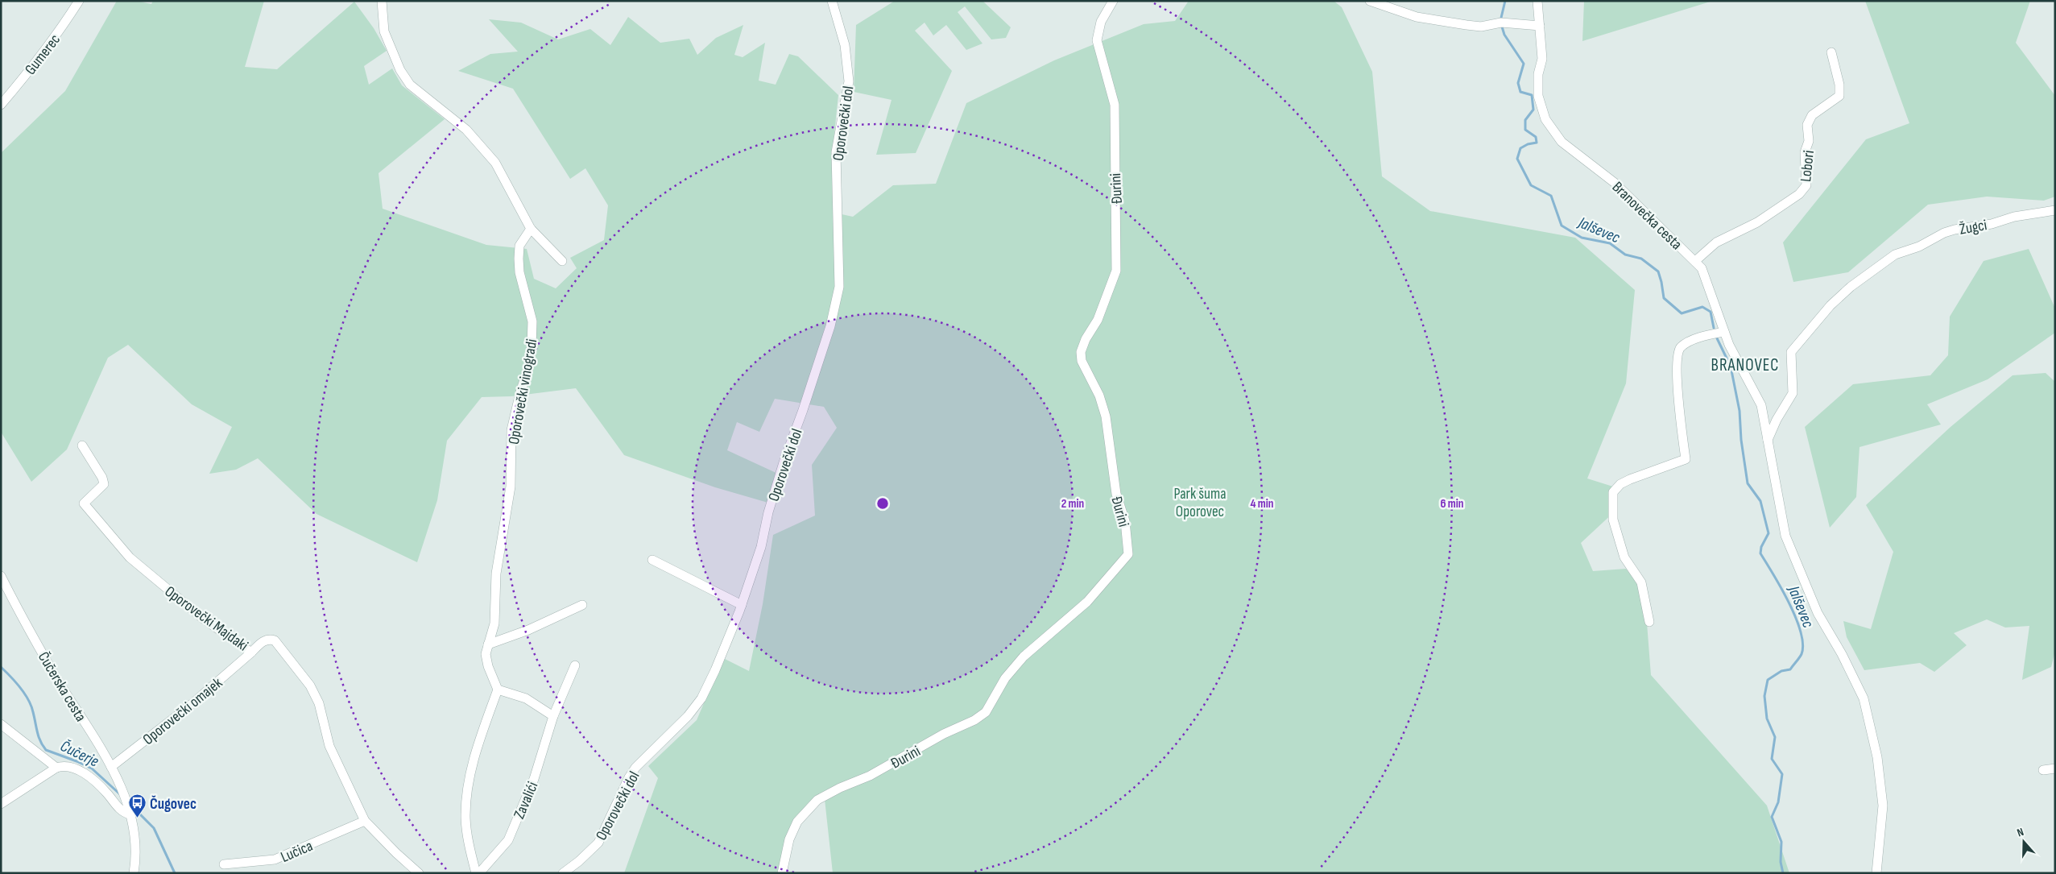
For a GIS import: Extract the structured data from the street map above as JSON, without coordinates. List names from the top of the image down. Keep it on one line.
{"streets":{"street":["Gumerec","Oporovečki dol","Lobori","Đurini","Branovečka cesta","Žugci","Oporovečki vinogradi","Oporovečki Majdaki","Čučerska cesta","Oporovečki omajek","Zavalići","Lučica"]},"crossings":[["Lobori","Branovečka cesta"],["Branovečka cesta","Žugci"],["Oporovečki Majdaki","Oporovečki omajek"],["Oporovečki Majdaki","Lučica"],["Čučerska cesta","Oporovečki omajek"]],"districts":["BRANOVEC"],"water":["Jalševec","Čučerje"],"parks":["Park šuma Oporovec"],"places":{"bus stop":["Čugovec"]},"north":"top","rings":["2 min","4 min","6 min"]}
